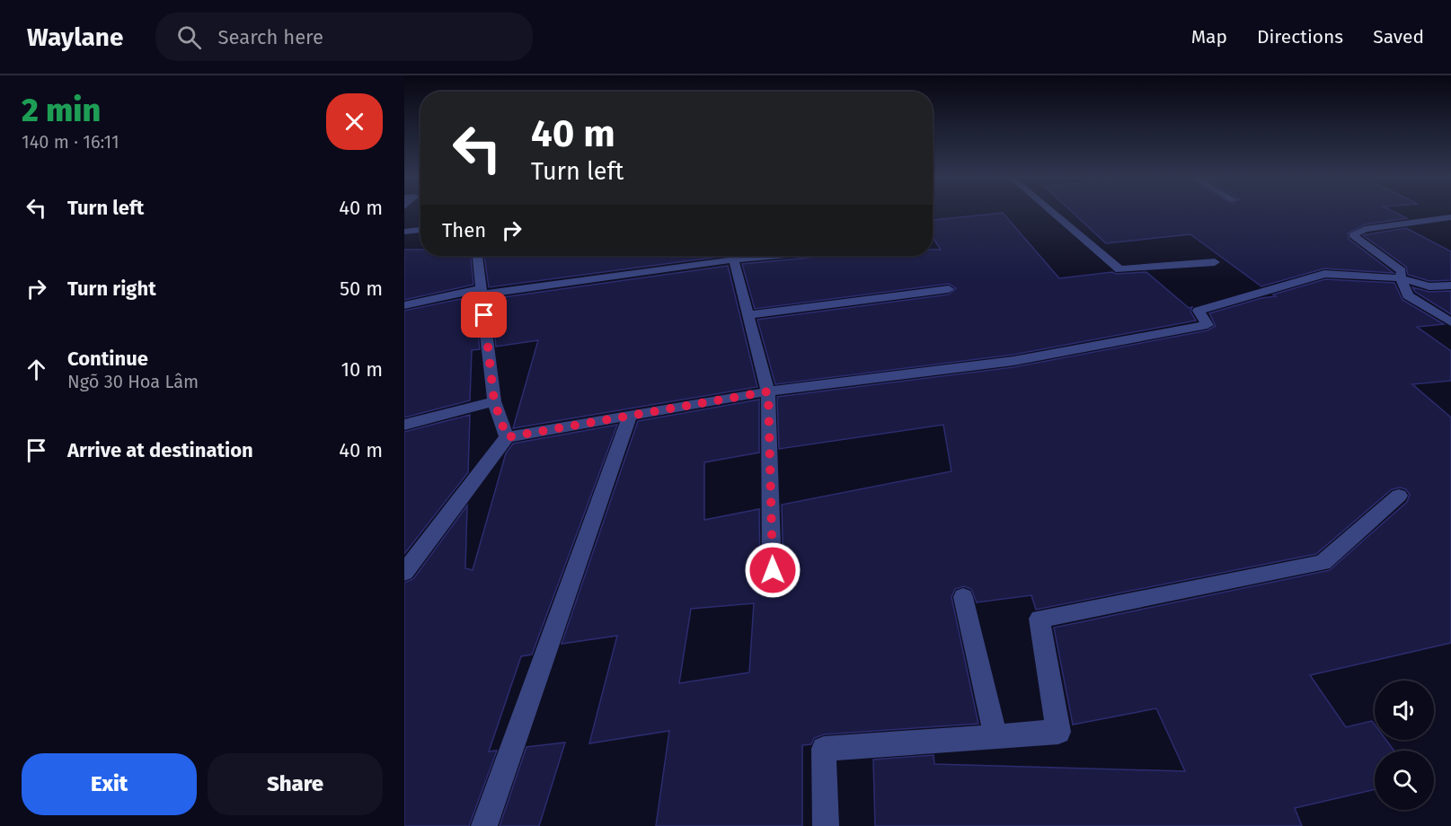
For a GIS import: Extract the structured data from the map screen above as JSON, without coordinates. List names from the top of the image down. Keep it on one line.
{"page":{"header":"Waylane","search":"Search here","nav":["Map","Directions","Saved"],"heading":["2 min","140 m · 16:11"],"turn":["40 m","Turn left"],"list":[{"name":"Turn left","value":"40 m"},{"name":"Turn right","value":"50 m"},{"name":"Continue","note":"Ngõ 30 Hoa Lâm","value":"10 m"},{"name":"Arrive at destination","value":"40 m"}],"then":"Then","buttons":["Exit","Share"]}}
